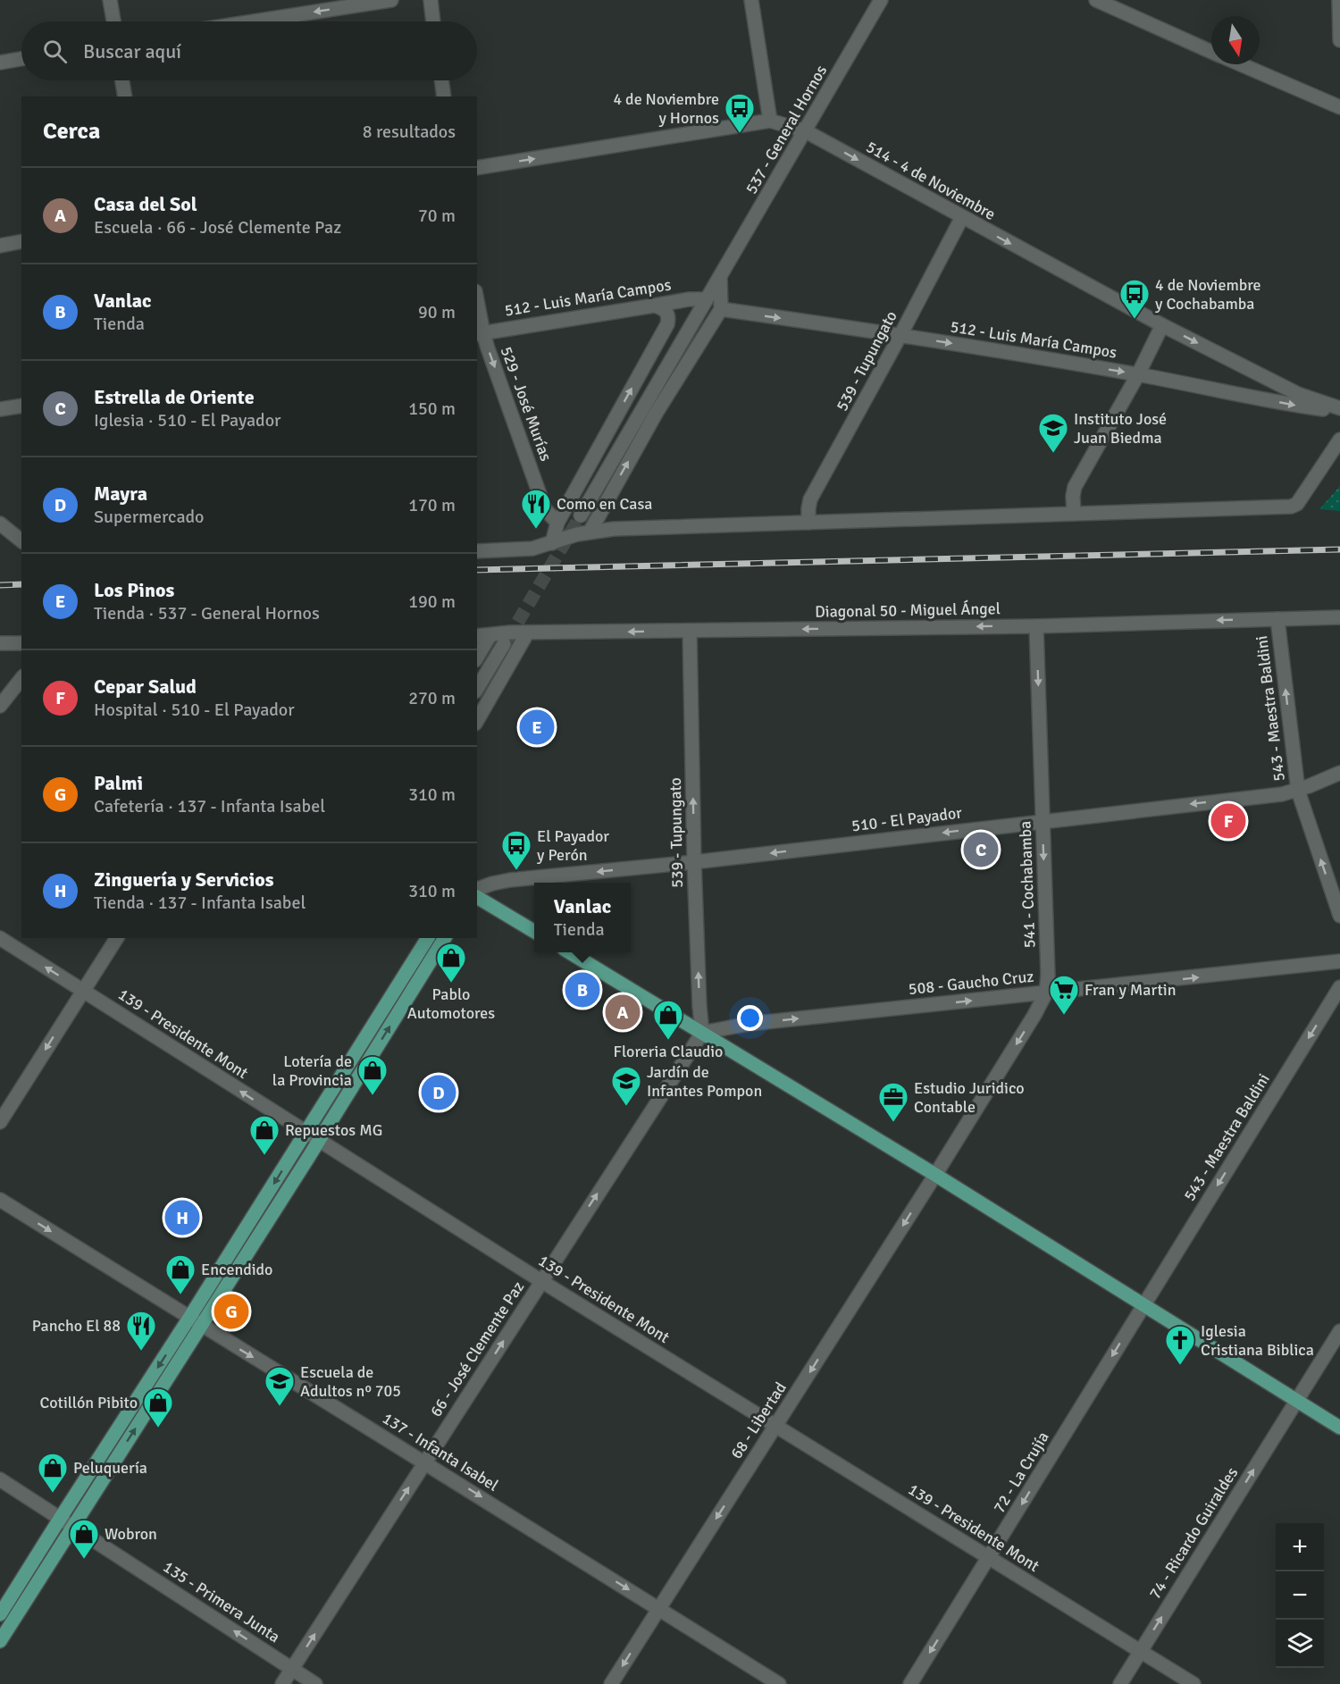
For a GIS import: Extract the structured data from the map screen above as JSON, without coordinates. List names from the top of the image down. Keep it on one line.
{"streets":{"street":["537 - General Hornos","514 - 4 de Noviembre","512 - Luis María Campos","539 - Tupungato","529 - José Murías","Diagonal 50 - Miguel Ángel","543 - Maestra Baldini","510 - El Payador","541 - Cochabamba","508 - Gaucho Cruz","139 - Presidente Mont","66 - José Clemente Paz","68 - Libertad","137 - Infanta Isabel","72 - La Crujía","74 - Ricardo Guiraldes","135 - Primera Junta"]},"crossings":[["537 - General Hornos","514 - 4 de Noviembre"],["537 - General Hornos","512 - Luis María Campos"],["514 - 4 de Noviembre","512 - Luis María Campos"],["514 - 4 de Noviembre","539 - Tupungato"],["512 - Luis María Campos","539 - Tupungato"],["512 - Luis María Campos","529 - José Murías"],["539 - Tupungato","Diagonal 50 - Miguel Ángel"],["539 - Tupungato","510 - El Payador"],["539 - Tupungato","508 - Gaucho Cruz"],["539 - Tupungato","66 - José Clemente Paz"],["Diagonal 50 - Miguel Ángel","543 - Maestra Baldini"],["Diagonal 50 - Miguel Ángel","541 - Cochabamba"],["543 - Maestra Baldini","510 - El Payador"],["543 - Maestra Baldini","72 - La Crujía"],["510 - El Payador","541 - Cochabamba"],["541 - Cochabamba","508 - Gaucho Cruz"],["541 - Cochabamba","68 - Libertad"],["508 - Gaucho Cruz","66 - José Clemente Paz"],["139 - Presidente Mont","66 - José Clemente Paz"],["139 - Presidente Mont","68 - Libertad"],["139 - Presidente Mont","72 - La Crujía"],["139 - Presidente Mont","74 - Ricardo Guiraldes"],["66 - José Clemente Paz","137 - Infanta Isabel"],["66 - José Clemente Paz","135 - Primera Junta"],["68 - Libertad","137 - Infanta Isabel"]],"one_way":["514 - 4 de Noviembre","512 - Luis María Campos","539 - Tupungato","529 - José Murías","510 - El Payador","541 - Cochabamba","508 - Gaucho Cruz","66 - José Clemente Paz","68 - Libertad","137 - Infanta Isabel","72 - La Crujía","74 - Ricardo Guiraldes","135 - Primera Junta"],"places":{"bus stop":["4 de Noviembre y Hornos","4 de Noviembre y Cochabamba","El Payador y Perón"],"school or university":["Instituto José Juan Biedma","Jardín de Infantes Pompon","Escuela de Adultos nº 705"],"restaurant":["Como en Casa","Pancho El 88"],"shop":["Pablo Automotores","Floreria Claudio","Lotería de la Provincia","Repuestos MG","Encendido","Cotillón Pibito","Peluquería","Wobron"],"supermarket":["Fran y Martin"],"office":["Estudio Juridico Contable"],"church":["Iglesia Cristiana Biblica"]},"north":"bottom","page":{"search":"Buscar aquí","heading":["Cerca","8 resultados"],"list":[{"mark":"A","name":"Casa del Sol","note":"Escuela · 66 - José Clemente Paz","value":"70 m"},{"mark":"B","name":"Vanlac","note":"Tienda","value":"90 m"},{"mark":"C","name":"Estrella de Oriente","note":"Iglesia · 510 - El Payador","value":"150 m"},{"mark":"D","name":"Mayra","note":"Supermercado","value":"170 m"},{"mark":"E","name":"Los Pinos","note":"Tienda · 537 - General Hornos","value":"190 m"},{"mark":"F","name":"Cepar Salud","note":"Hospital · 510 - El Payador","value":"270 m"},{"mark":"G","name":"Palmi","note":"Cafetería · 137 - Infanta Isabel","value":"310 m"},{"mark":"H","name":"Zinguería y Servicios","note":"Tienda · 137 - Infanta Isabel","value":"310 m"}],"pins":["E","F","C","B","A","D","H","G"],"popup":["Vanlac","Tienda"],"map_buttons":["+","−"]}}
